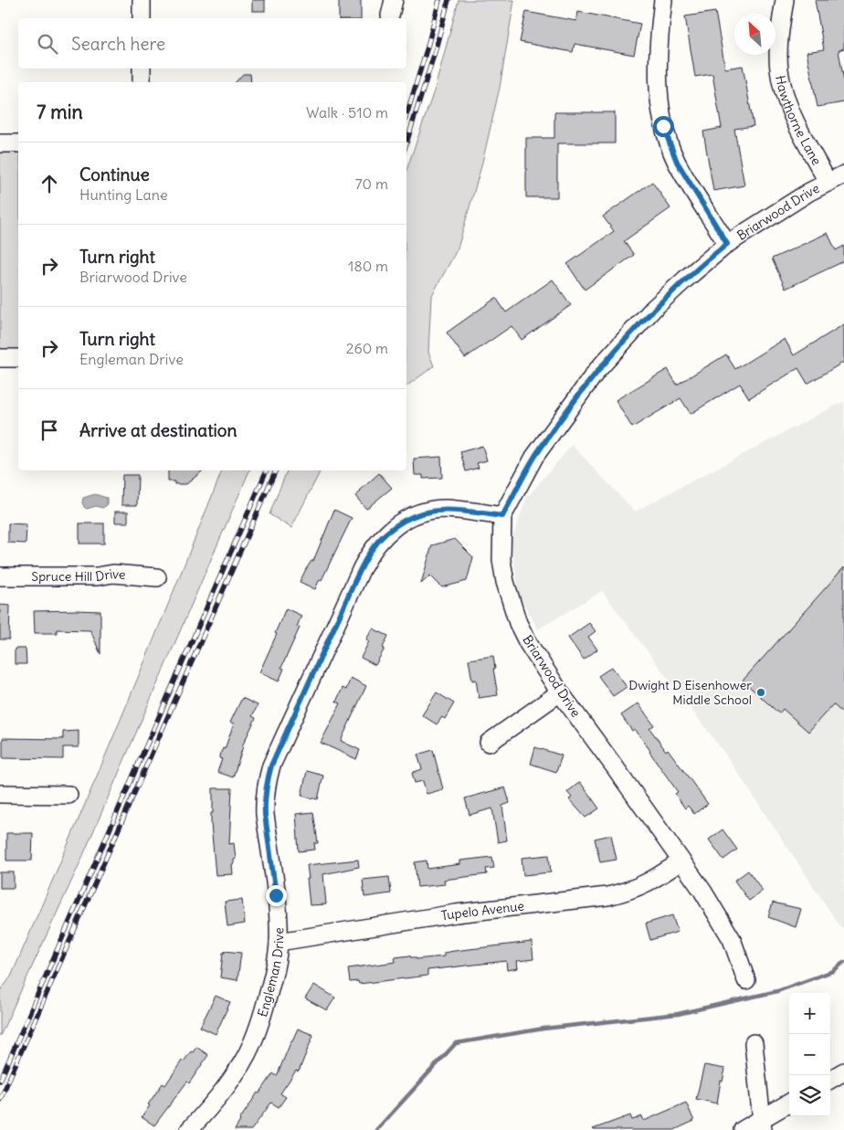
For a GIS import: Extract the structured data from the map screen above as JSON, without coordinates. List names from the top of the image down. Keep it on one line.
{"streets":{"street":["Hawthorne Lane","Briarwood Drive","Spruce Hill Drive","Tupelo Avenue","Engleman Drive"]},"crossings":[["Hawthorne Lane","Briarwood Drive"],["Briarwood Drive","Tupelo Avenue"],["Briarwood Drive","Engleman Drive"],["Tupelo Avenue","Engleman Drive"]],"places":["Dwight D Eisenhower Middle School"],"north":"top left","page":{"search":"Search here","heading":["7 min","Walk · 510 m"],"list":[["Continue","Hunting Lane","70 m"],["Turn right","Briarwood Drive","180 m"],["Turn right","Engleman Drive","260 m"],"Arrive at destination"],"map_buttons":["+","−"]}}
